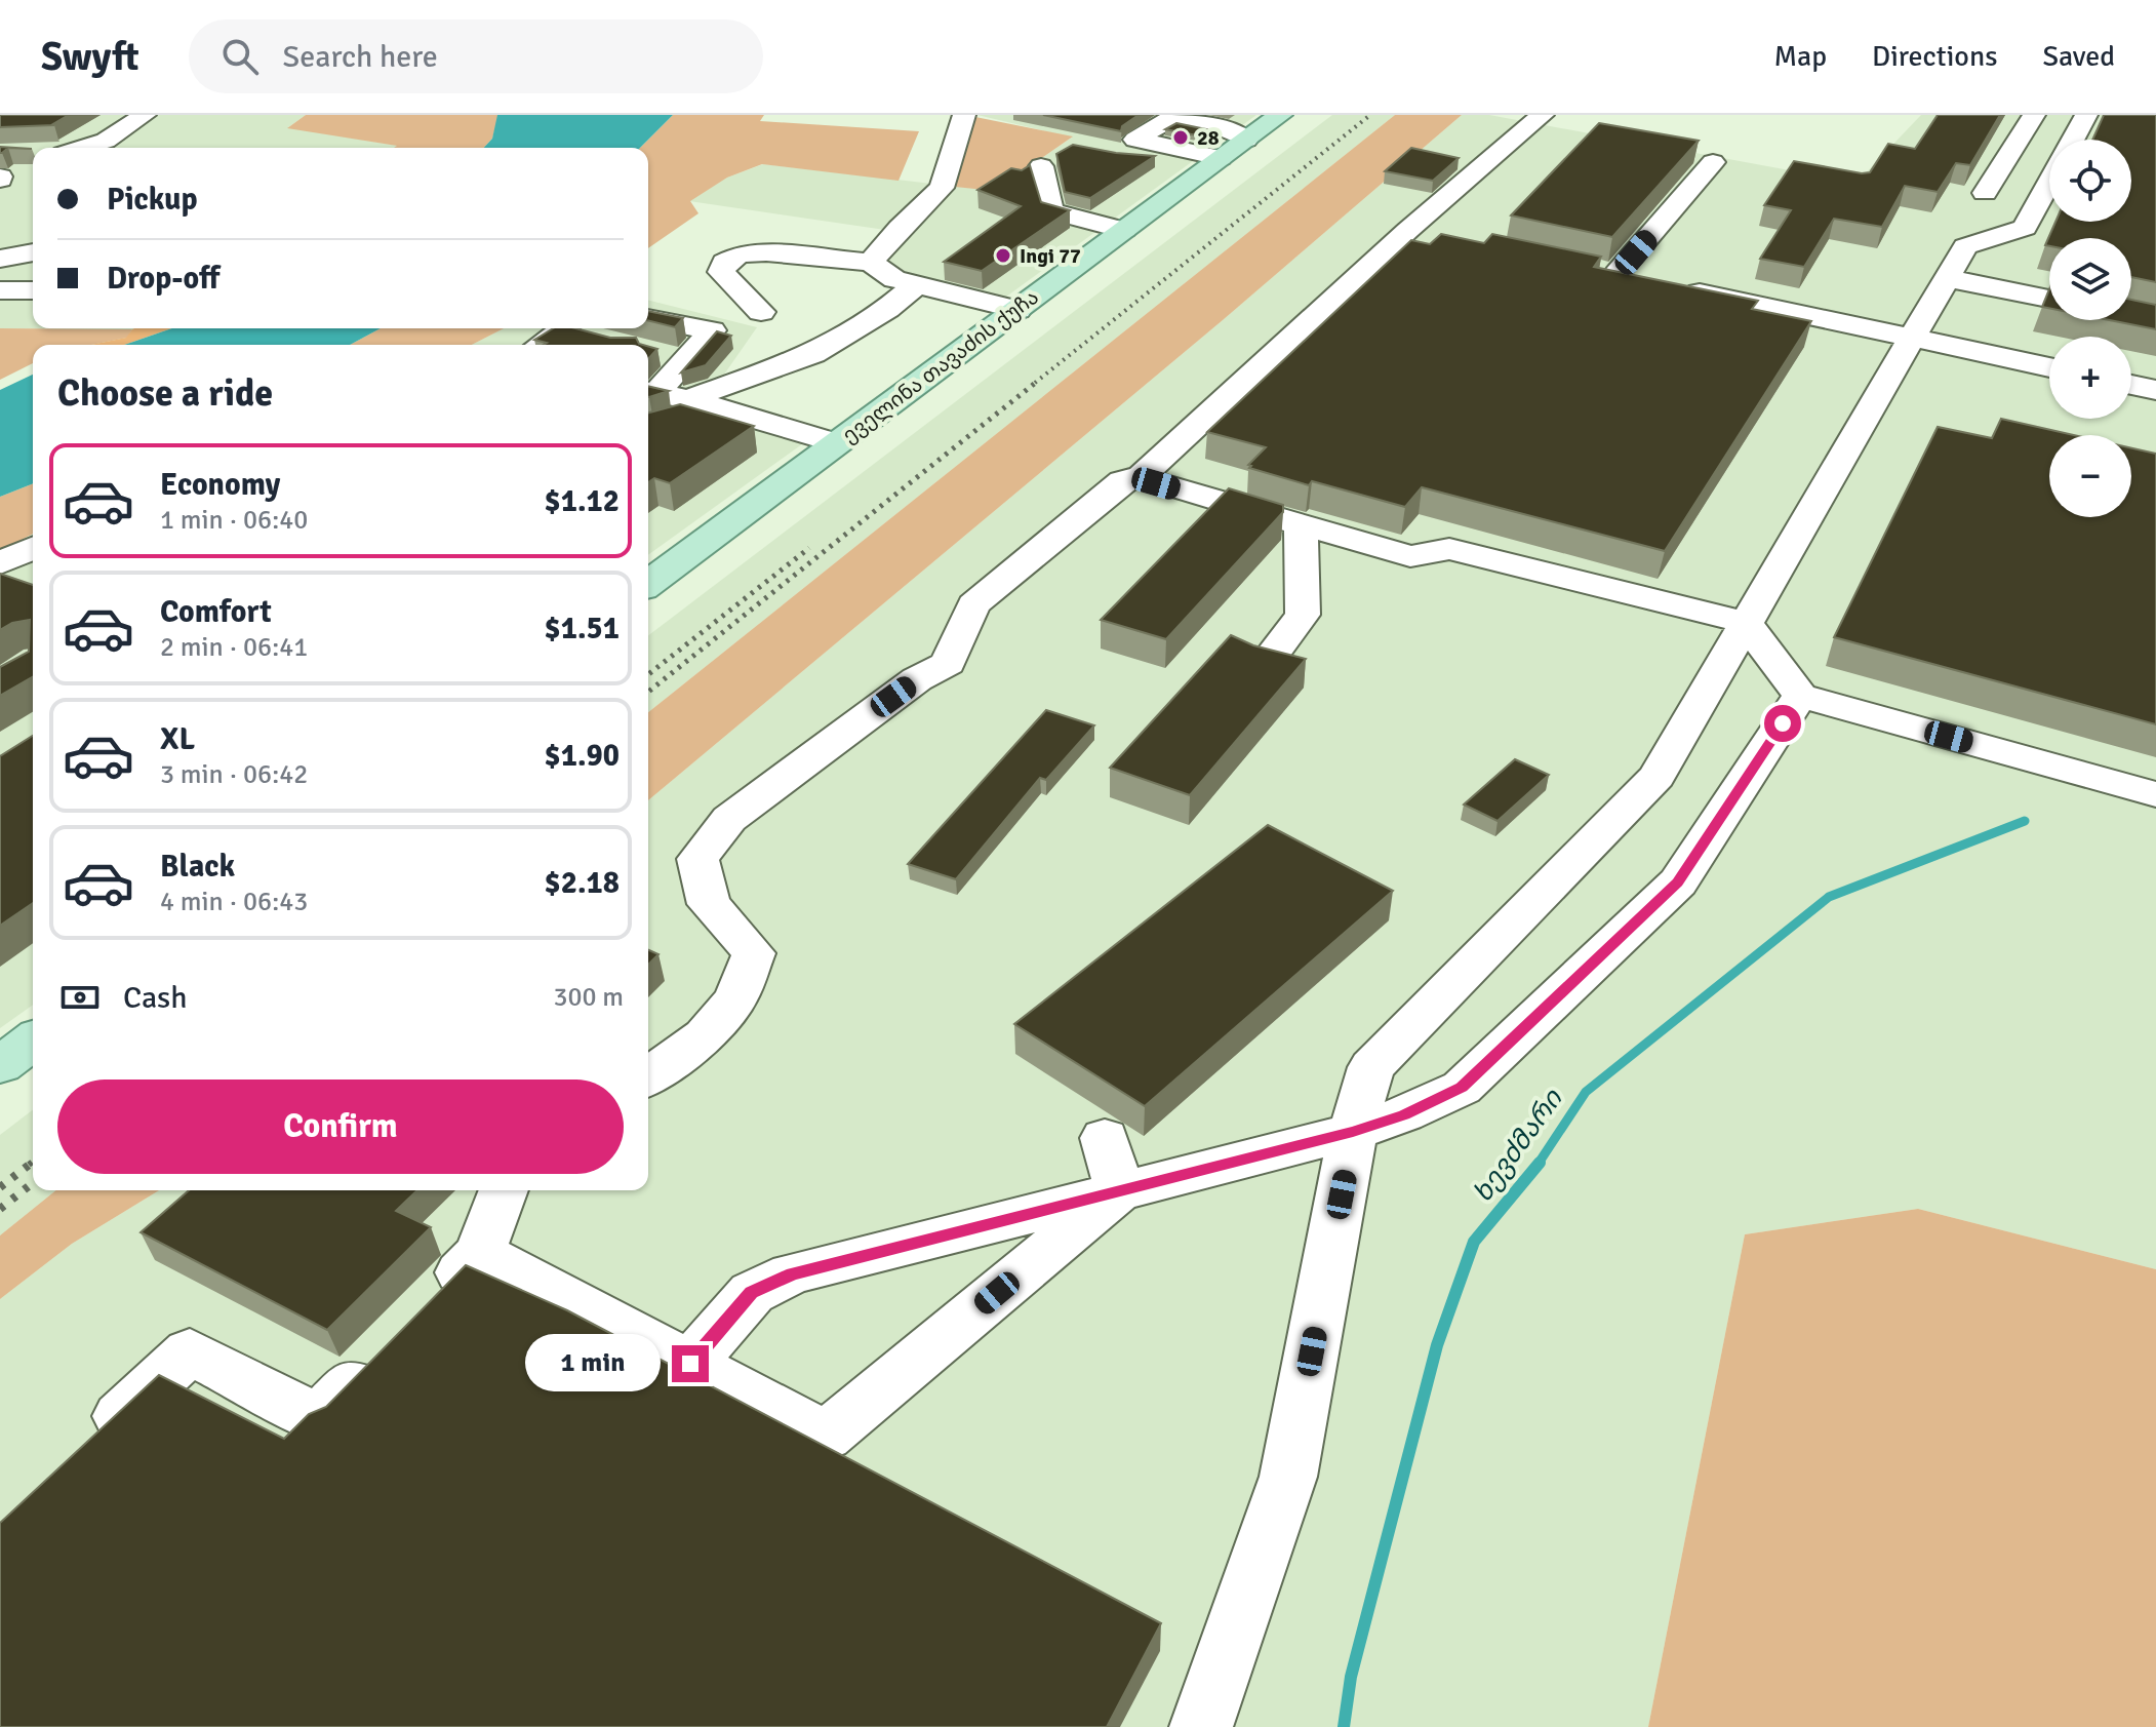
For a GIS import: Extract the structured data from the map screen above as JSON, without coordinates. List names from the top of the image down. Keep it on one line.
{"streets":{"main road":["ეველინა თავაძის ქუჩა"]},"water":["ხევძმარი"],"places":["28","Ingi 77"],"page":{"header":"Swyft","search":"Search here","nav":["Map","Directions","Saved"],"map_buttons":["+","−"],"banner":["Pickup","Drop-off"],"heading":"Choose a ride","list":[{"name":"Economy","note":"1 min · 06:40","value":"$1.12"},{"name":"Comfort","note":"2 min · 06:41","value":"$1.51"},{"name":"XL","note":"3 min · 06:42","value":"$1.90"},{"name":"Black","note":"4 min · 06:43","value":"$2.18"}],"pay":["Cash","300 m"],"buttons":"Confirm","bubble":"1 min"}}
